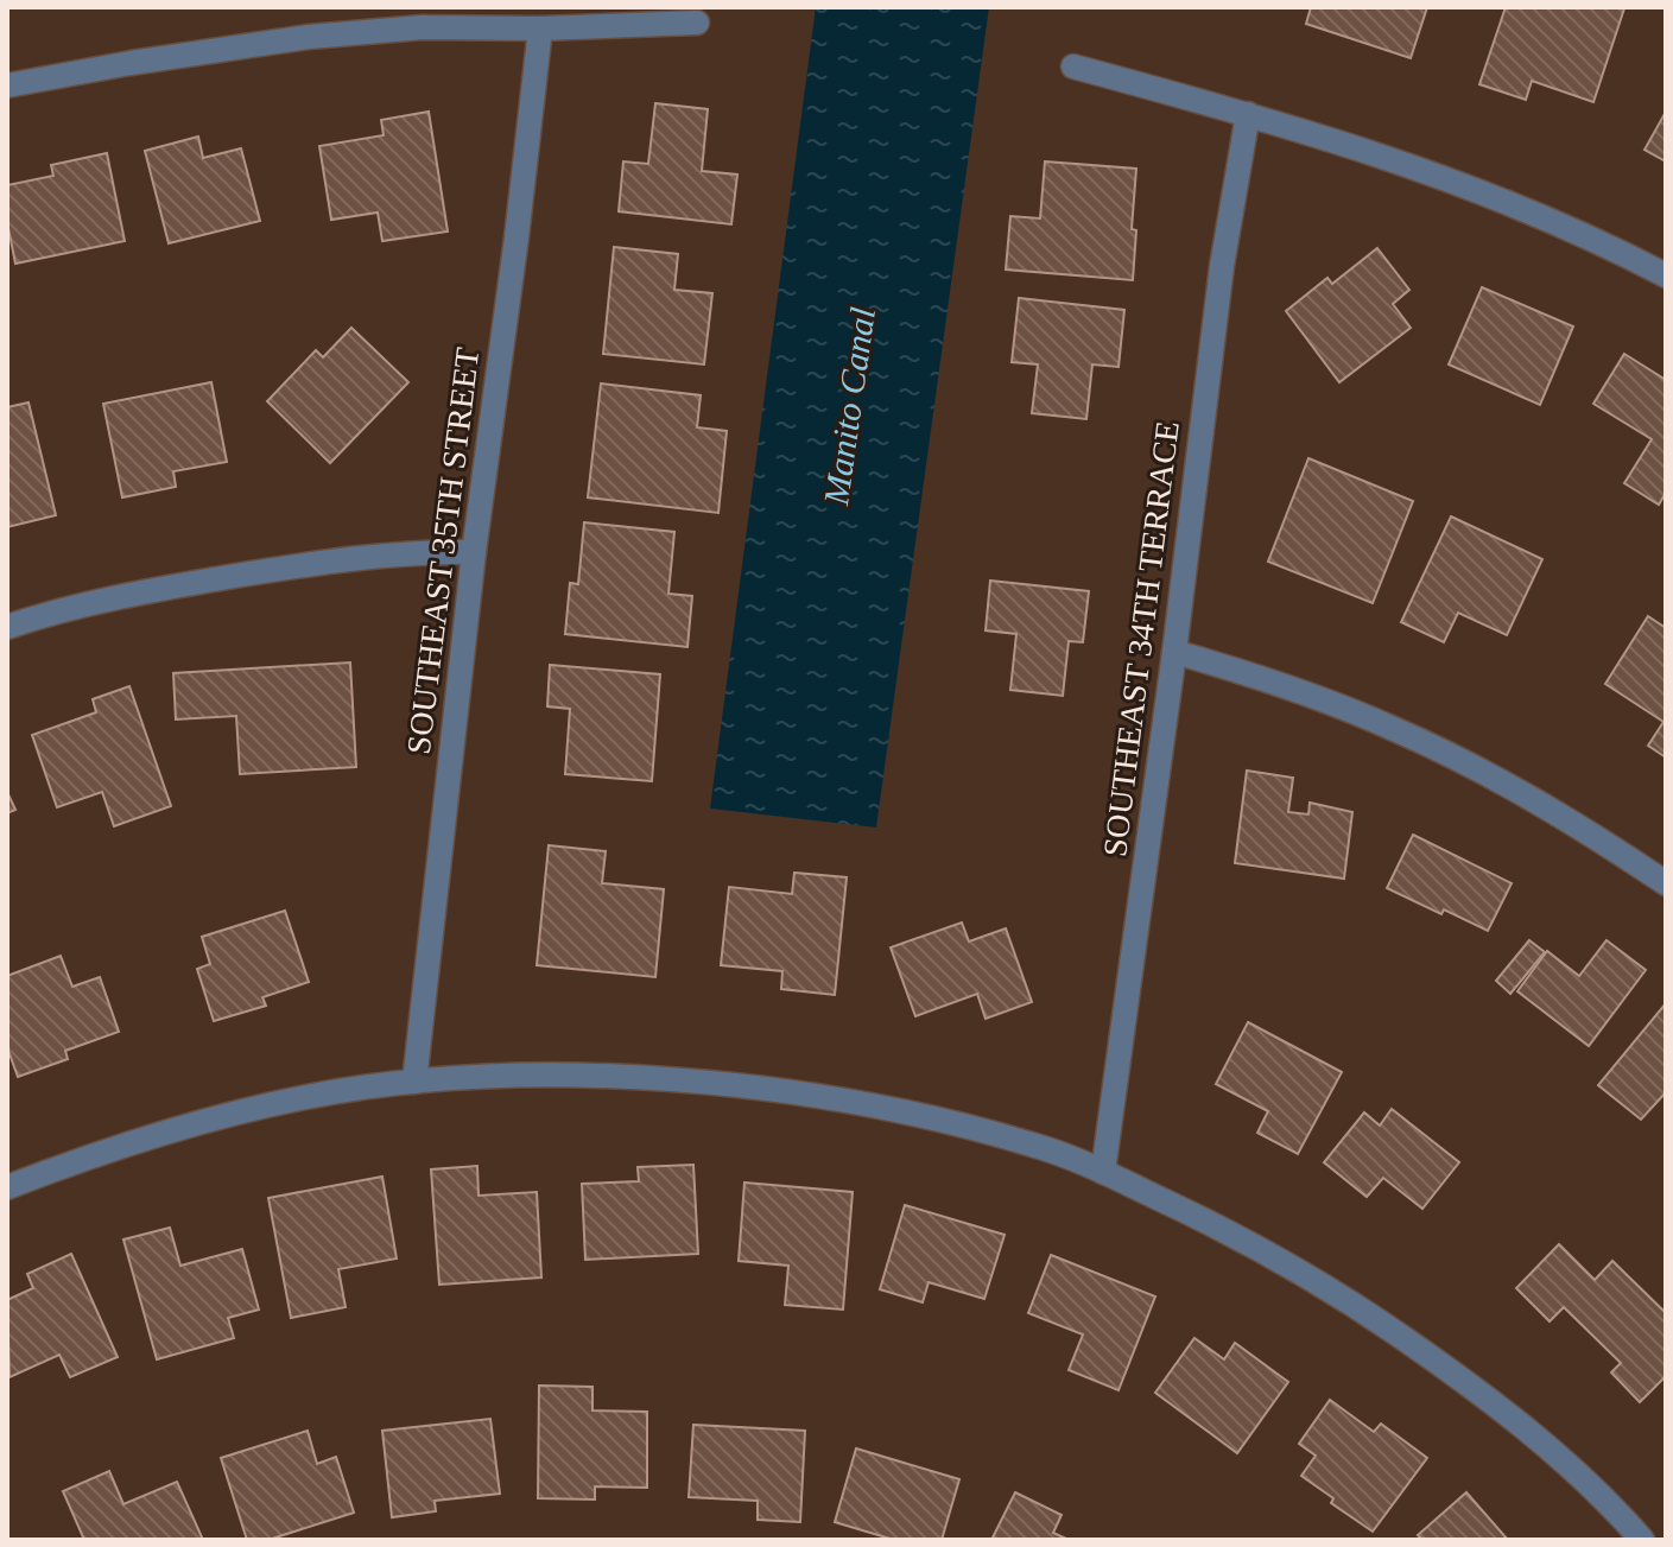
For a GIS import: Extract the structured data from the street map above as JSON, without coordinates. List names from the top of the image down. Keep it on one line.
{"streets":{"street":["SOUTHEAST 35TH STREET","SOUTHEAST 34TH TERRACE"]},"water":["Manito Canal"]}
